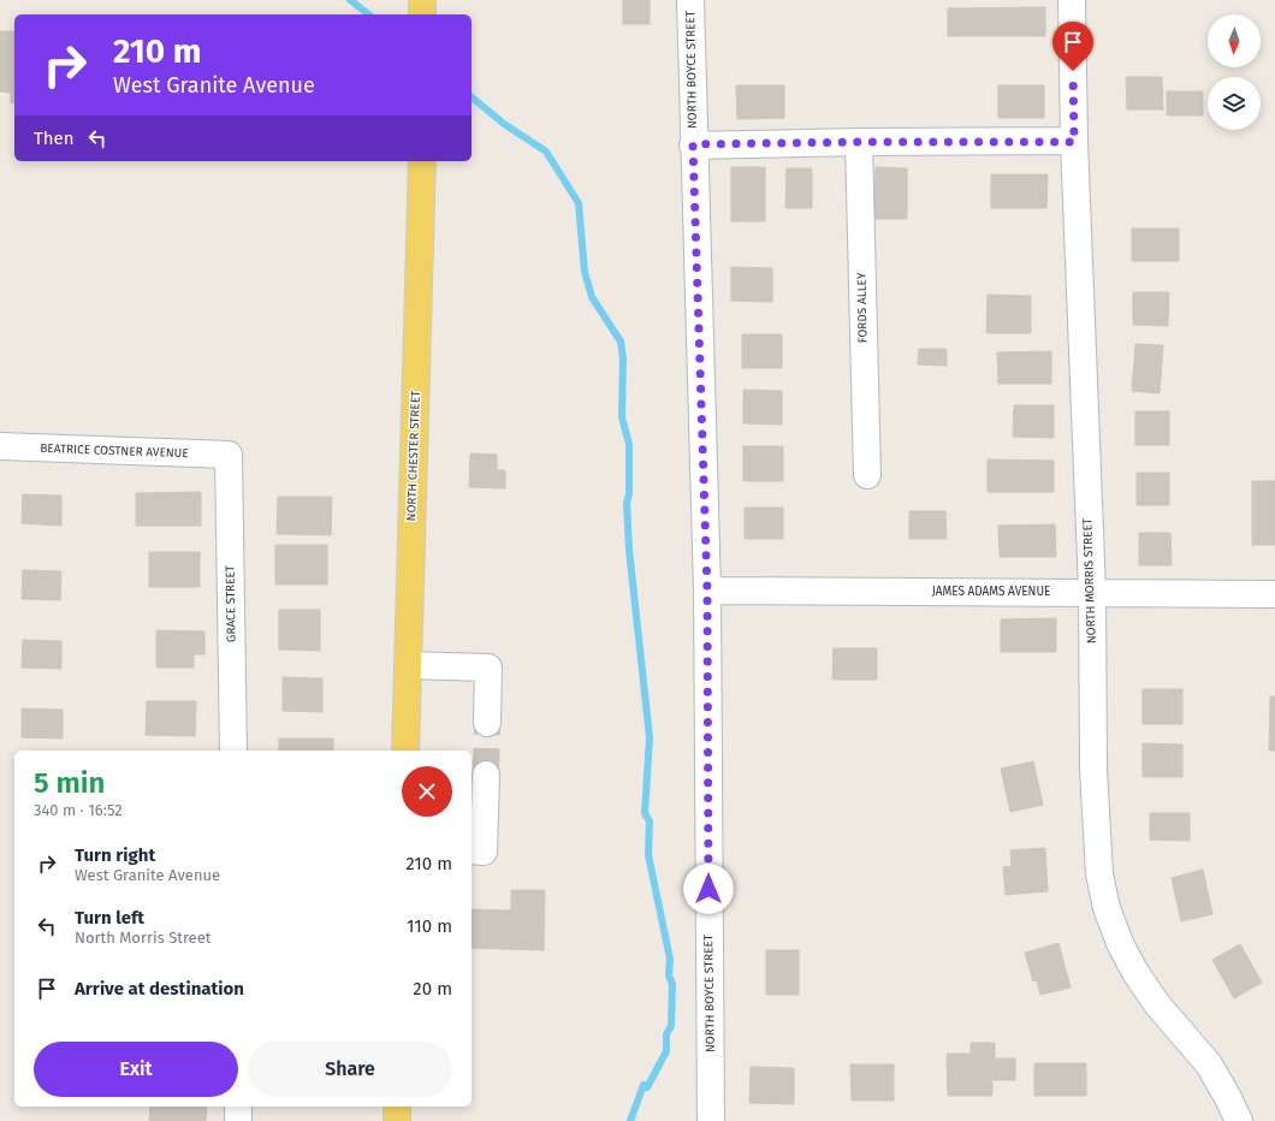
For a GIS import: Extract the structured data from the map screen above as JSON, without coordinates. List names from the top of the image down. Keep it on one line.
{"streets":{"main road":["NORTH CHESTER STREET"],"street":["NORTH BOYCE STREET","FORDS ALLEY","BEATRICE COSTNER AVENUE","NORTH MORRIS STREET","JAMES ADAMS AVENUE","GRACE STREET"]},"crossings":[["NORTH BOYCE STREET","JAMES ADAMS AVENUE"],["BEATRICE COSTNER AVENUE","GRACE STREET"],["NORTH MORRIS STREET","JAMES ADAMS AVENUE"]],"north":"bottom","page":{"turn":["210 m","West Granite Avenue"],"then":"Then","heading":["5 min","340 m · 16:52"],"list":[{"name":"Turn right","note":"West Granite Avenue","value":"210 m"},{"name":"Turn left","note":"North Morris Street","value":"110 m"},{"name":"Arrive at destination","value":"20 m"}],"buttons":["Exit","Share"]}}
